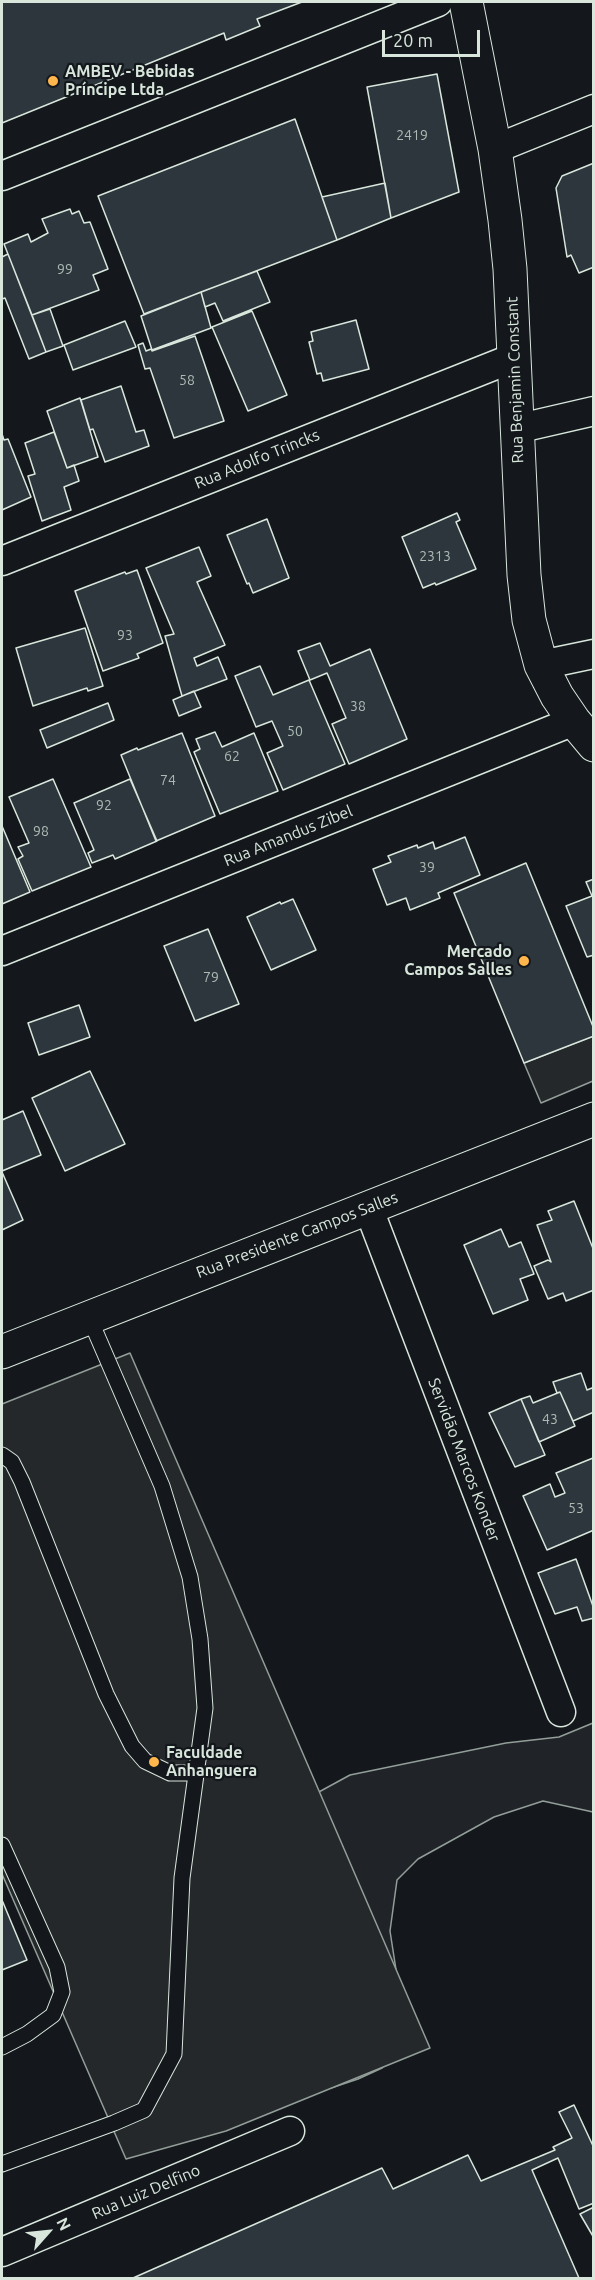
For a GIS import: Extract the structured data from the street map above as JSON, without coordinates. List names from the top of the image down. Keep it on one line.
{"streets":{"main road":["Rua Benjamin Constant","Rua Presidente Campos Salles"],"street":["Rua Adolfo Trincks","Rua Amandus Zibel","Servidão Marcos Konder","Rua Luiz Delfino"]},"crossings":[["Rua Benjamin Constant","Rua Adolfo Trincks"],["Rua Benjamin Constant","Rua Amandus Zibel"],["Rua Presidente Campos Salles","Servidão Marcos Konder"]],"places":["AMBEV - Bebidas Príncipe Ltda","Mercado Campos Salles","Faculdade Anhanguera"],"house_numbers":["2419","99","58","2313","93","38","50","62","74","92","98","39","79","43","53"],"scale_bar":"20 m","north":"top right"}
